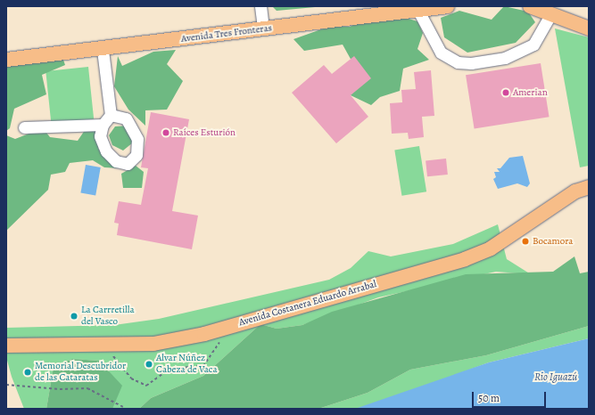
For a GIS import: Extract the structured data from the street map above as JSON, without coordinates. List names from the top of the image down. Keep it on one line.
{"streets":{"main road":["Avenida Tres Fronteras","Avenida Costanera Eduardo Arrabal"]},"water":["Rio Iguazú"],"places":["Amerian","Raíces Esturión","Bocamora","La Carrretilla del Vasco","Alvar Núñez Cabeza de Vaca","Memorial Descubridor de las Cataratas"],"scale_bar":"50 m"}
